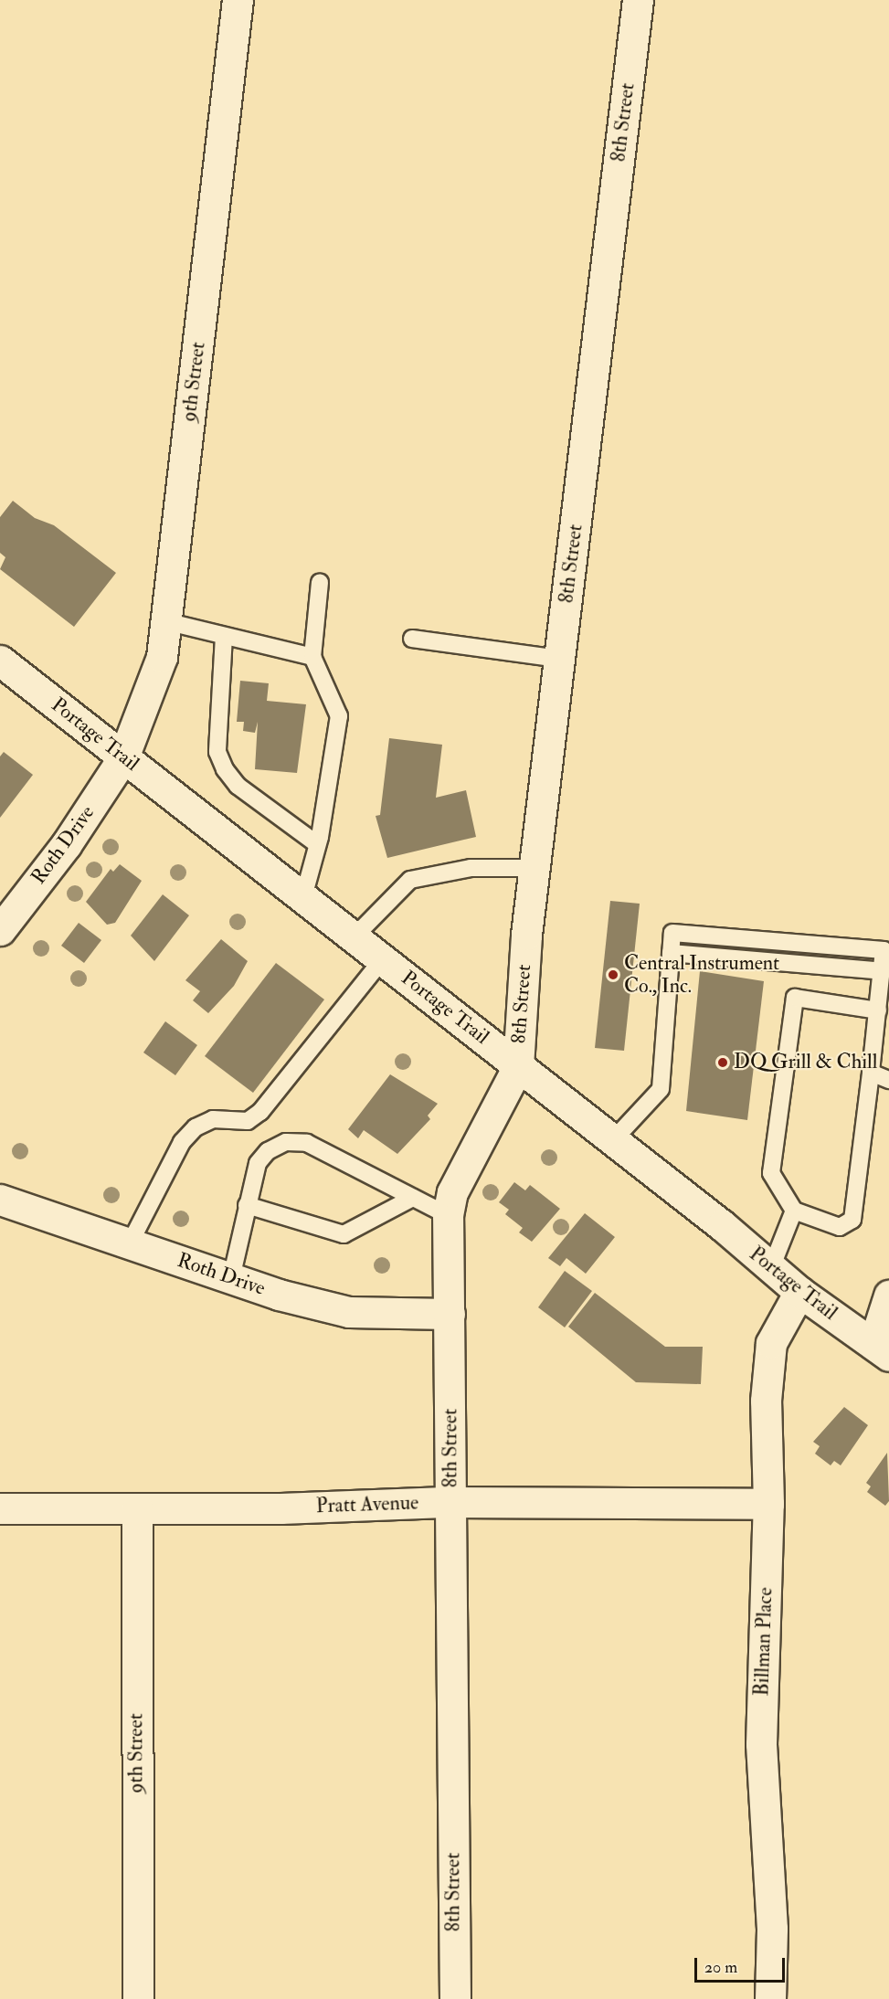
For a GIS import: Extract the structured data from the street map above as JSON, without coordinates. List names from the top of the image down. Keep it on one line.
{"streets":{"street":["8th Street","9th Street","Portage Trail","Roth Drive","Pratt Avenue","Billman Place"]},"crossings":[["8th Street","Portage Trail"],["8th Street","Roth Drive"],["8th Street","Pratt Avenue"],["9th Street","Portage Trail"],["9th Street","Roth Drive"],["9th Street","Pratt Avenue"],["Portage Trail","Roth Drive"],["Portage Trail","Billman Place"],["Pratt Avenue","Billman Place"]],"places":["Central Instrument Co., Inc.","DQ Grill & Chill"],"scale_bar":"20 m"}
